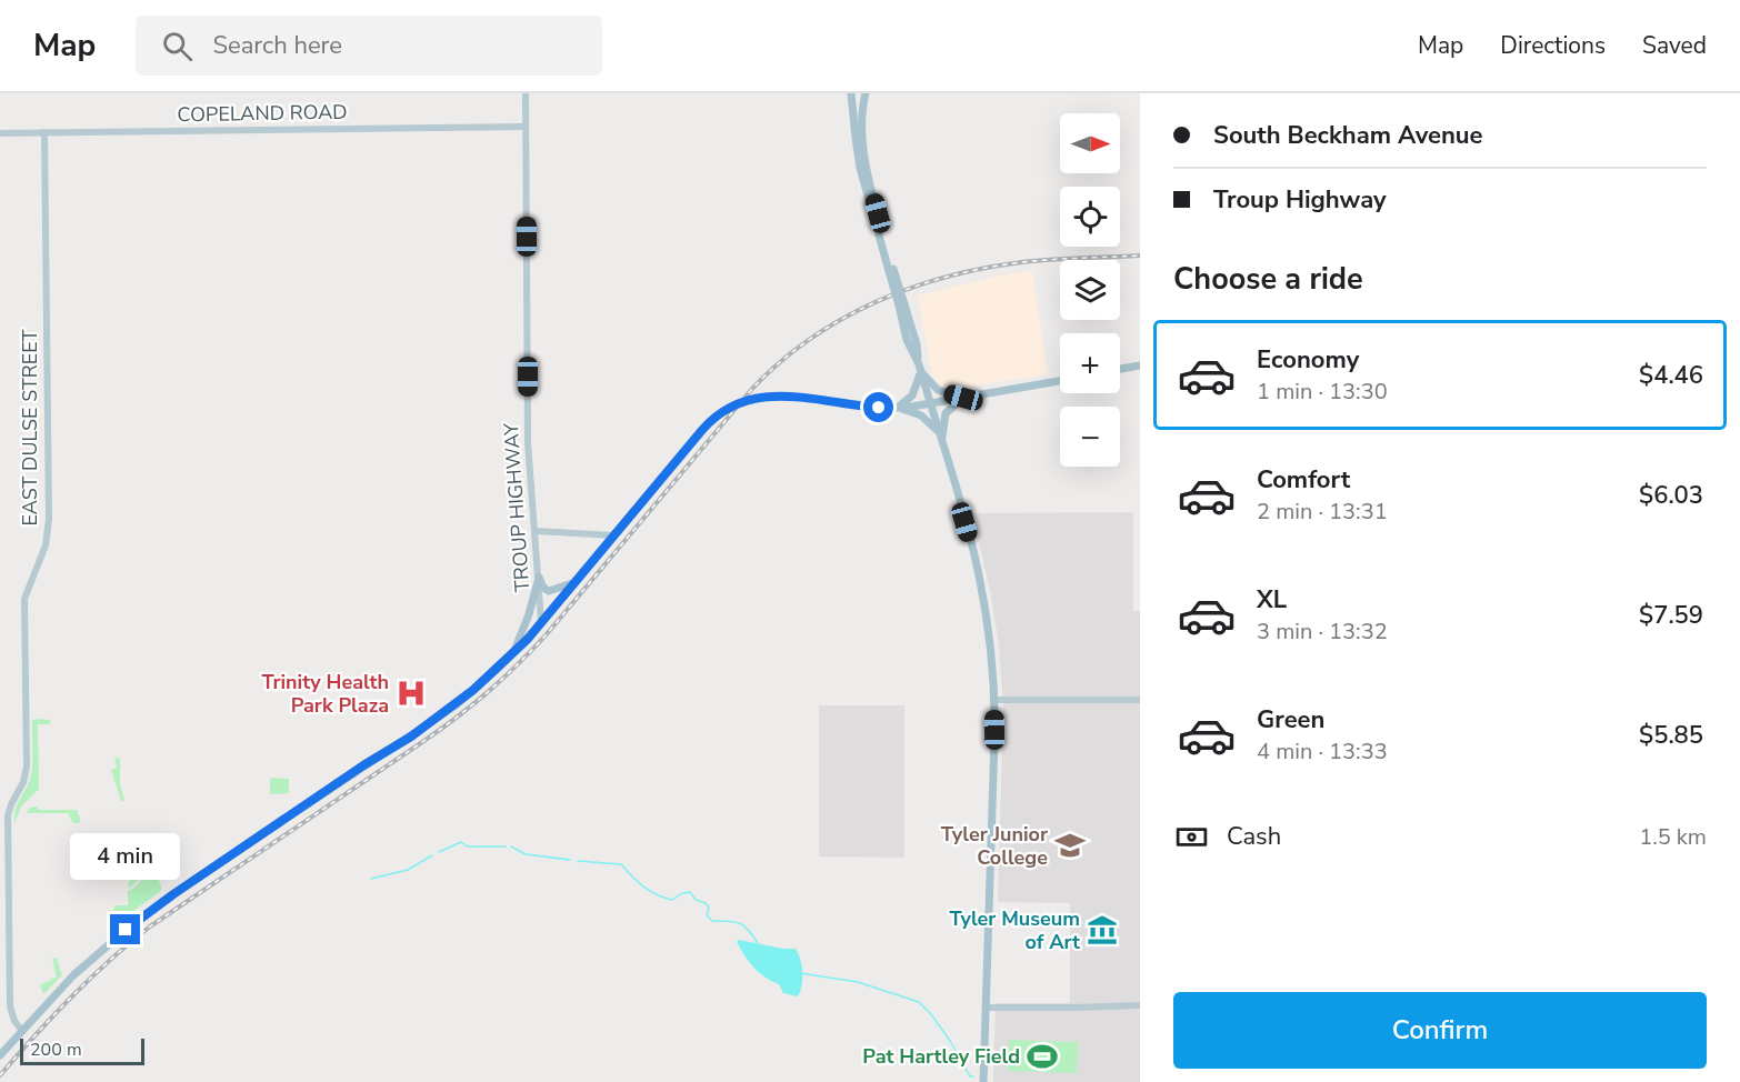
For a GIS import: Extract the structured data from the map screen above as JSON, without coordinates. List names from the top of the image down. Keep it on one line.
{"streets":{"street":["COPELAND ROAD","EAST DULSE STREET","TROUP HIGHWAY"]},"crossings":[["COPELAND ROAD","EAST DULSE STREET"],["COPELAND ROAD","TROUP HIGHWAY"]],"places":{"hospital":["Trinity Health Park Plaza"],"school or university":["Tyler Junior College"],"museum":["Tyler Museum of Art"],"sports":["Pat Hartley Field"]},"scale_bar":"200 m","north":"right","page":{"header":"Map","search":"Search here","nav":["Map","Directions","Saved"],"banner":["South Beckham Avenue","Troup Highway"],"map_buttons":["+","−"],"heading":"Choose a ride","list":[{"name":"Economy","note":"1 min · 13:30","value":"$4.46"},{"name":"Comfort","note":"2 min · 13:31","value":"$6.03"},{"name":"XL","note":"3 min · 13:32","value":"$7.59"},{"name":"Green","note":"4 min · 13:33","value":"$5.85"}],"pay":["Cash","1.5 km"],"bubble":"4 min","buttons":"Confirm","scale":"200 m"}}
